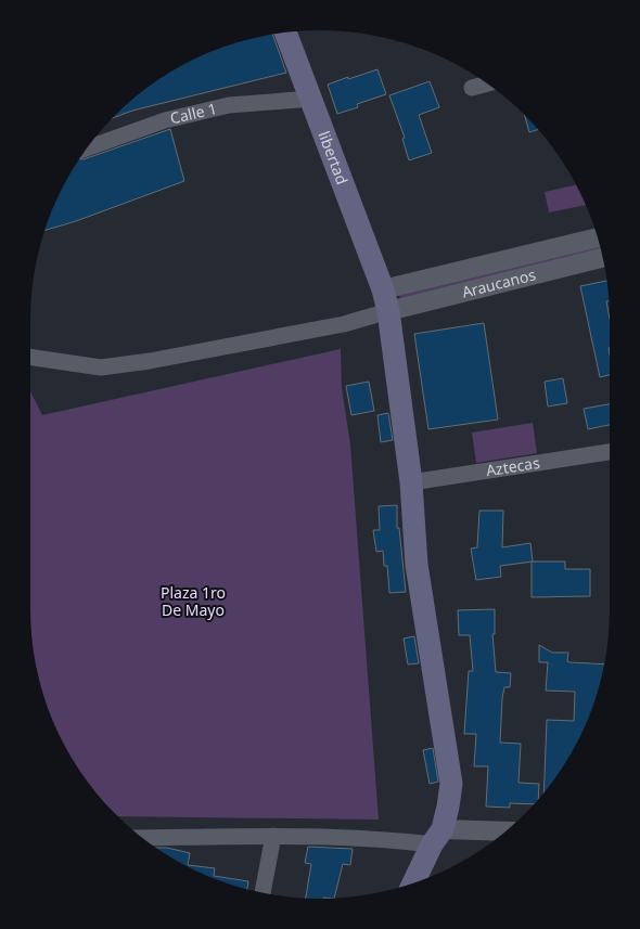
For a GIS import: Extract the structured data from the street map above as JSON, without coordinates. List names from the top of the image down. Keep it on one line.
{"streets":{"main road":["libertad"],"street":["Calle 1","Araucanos","Aztecas"]},"crossings":[["Calle 1","libertad"],["libertad","Araucanos"],["libertad","Aztecas"]],"parks":["Plaza 1ro De Mayo"]}
